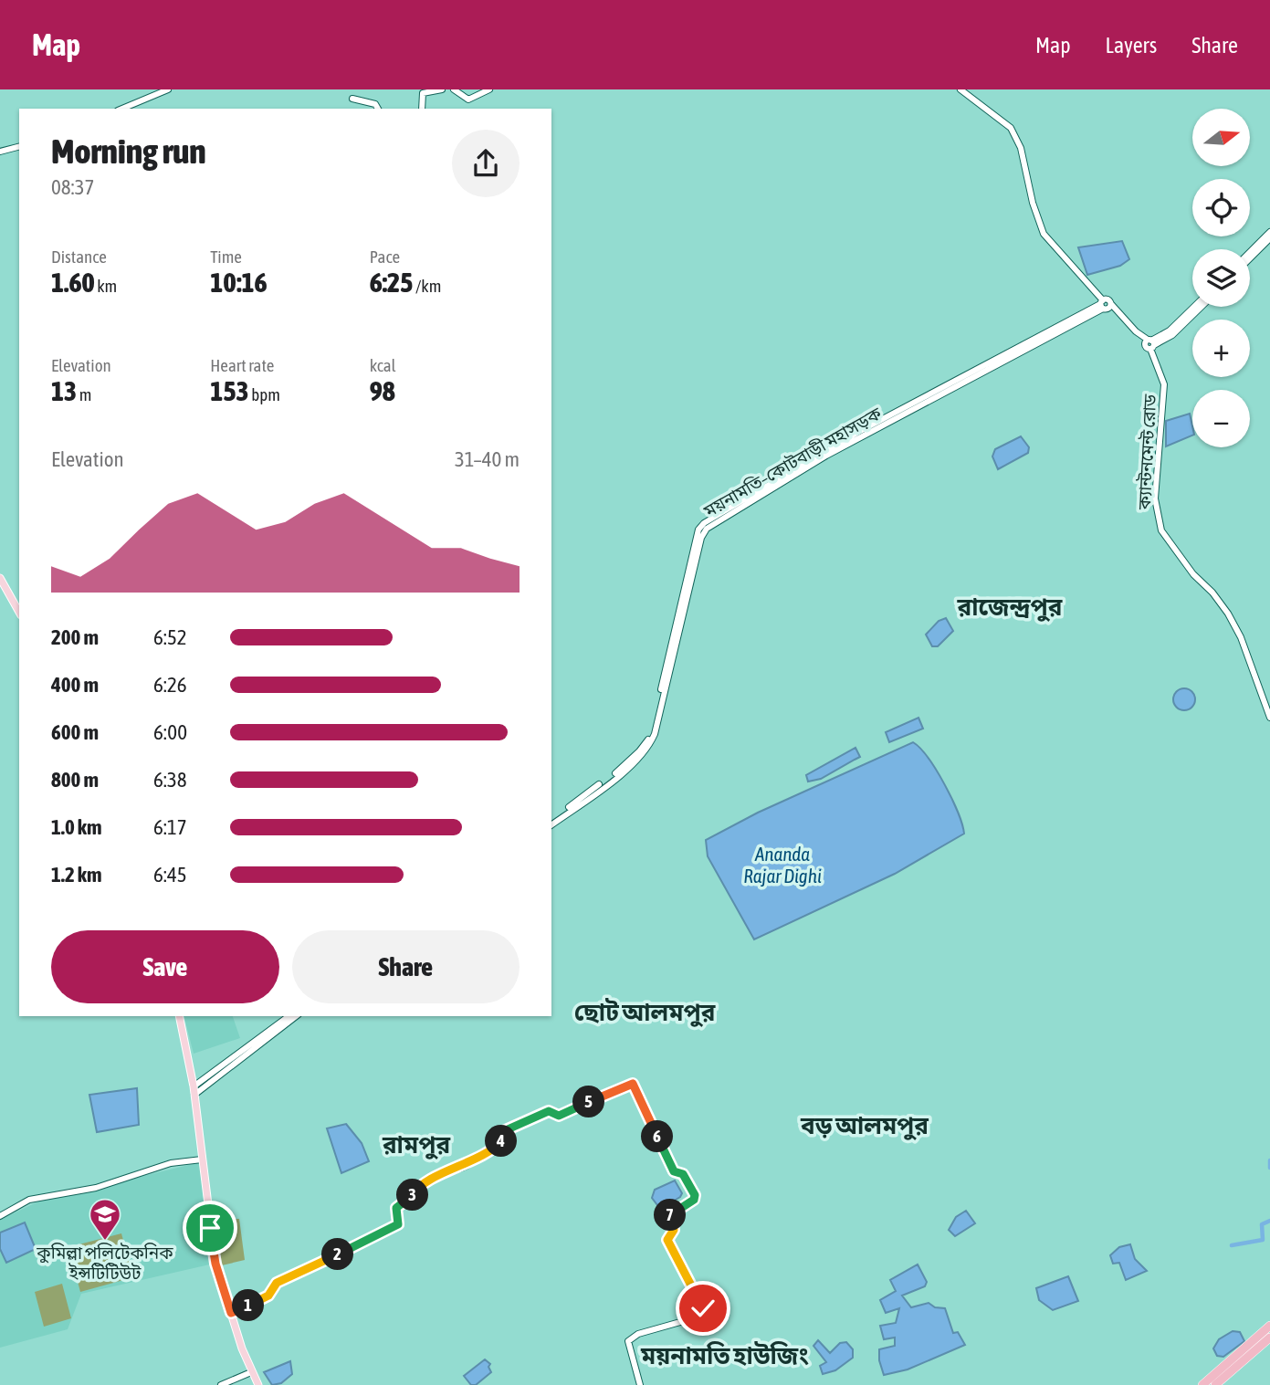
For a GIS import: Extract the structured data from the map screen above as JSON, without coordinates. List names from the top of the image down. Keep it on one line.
{"streets":{"main road":["ক্যান্টনমেন্ট রোড","ময়নামতি–কোটবাড়ী মহাসড়ক"]},"districts":["রাজেন্দ্রপুর","ছোট আলমপুর","বড় আলমপুর","রামপুর","ময়নামতি হাউজিং"],"water":["Ananda Rajar Dighi"],"places":{"school or university":["কুমিল্লা পলিটেকনিক ইন্সটিটিউট"]},"north":"right","page":{"header":"Map","nav":["Map","Layers","Share"],"map_buttons":["+","−"],"heading":["Morning run","08:37"],"stats":[["Distance","1.60 km"],["Time","10:16"],["Pace","6:25 /km"],["Elevation","13 m"],["Heart rate","153 bpm"],["kcal","98"]],"chart":["Elevation","31–40 m"],"list":[{"name":"200 m","note":"6:52"},{"name":"400 m","note":"6:26"},{"name":"600 m","note":"6:00"},{"name":"800 m","note":"6:38"},{"name":"1.0 km","note":"6:17"},{"name":"1.2 km","note":"6:45"}],"buttons":["Save","Share"],"pins":["5","6","4","3","7","2","1"]}}
